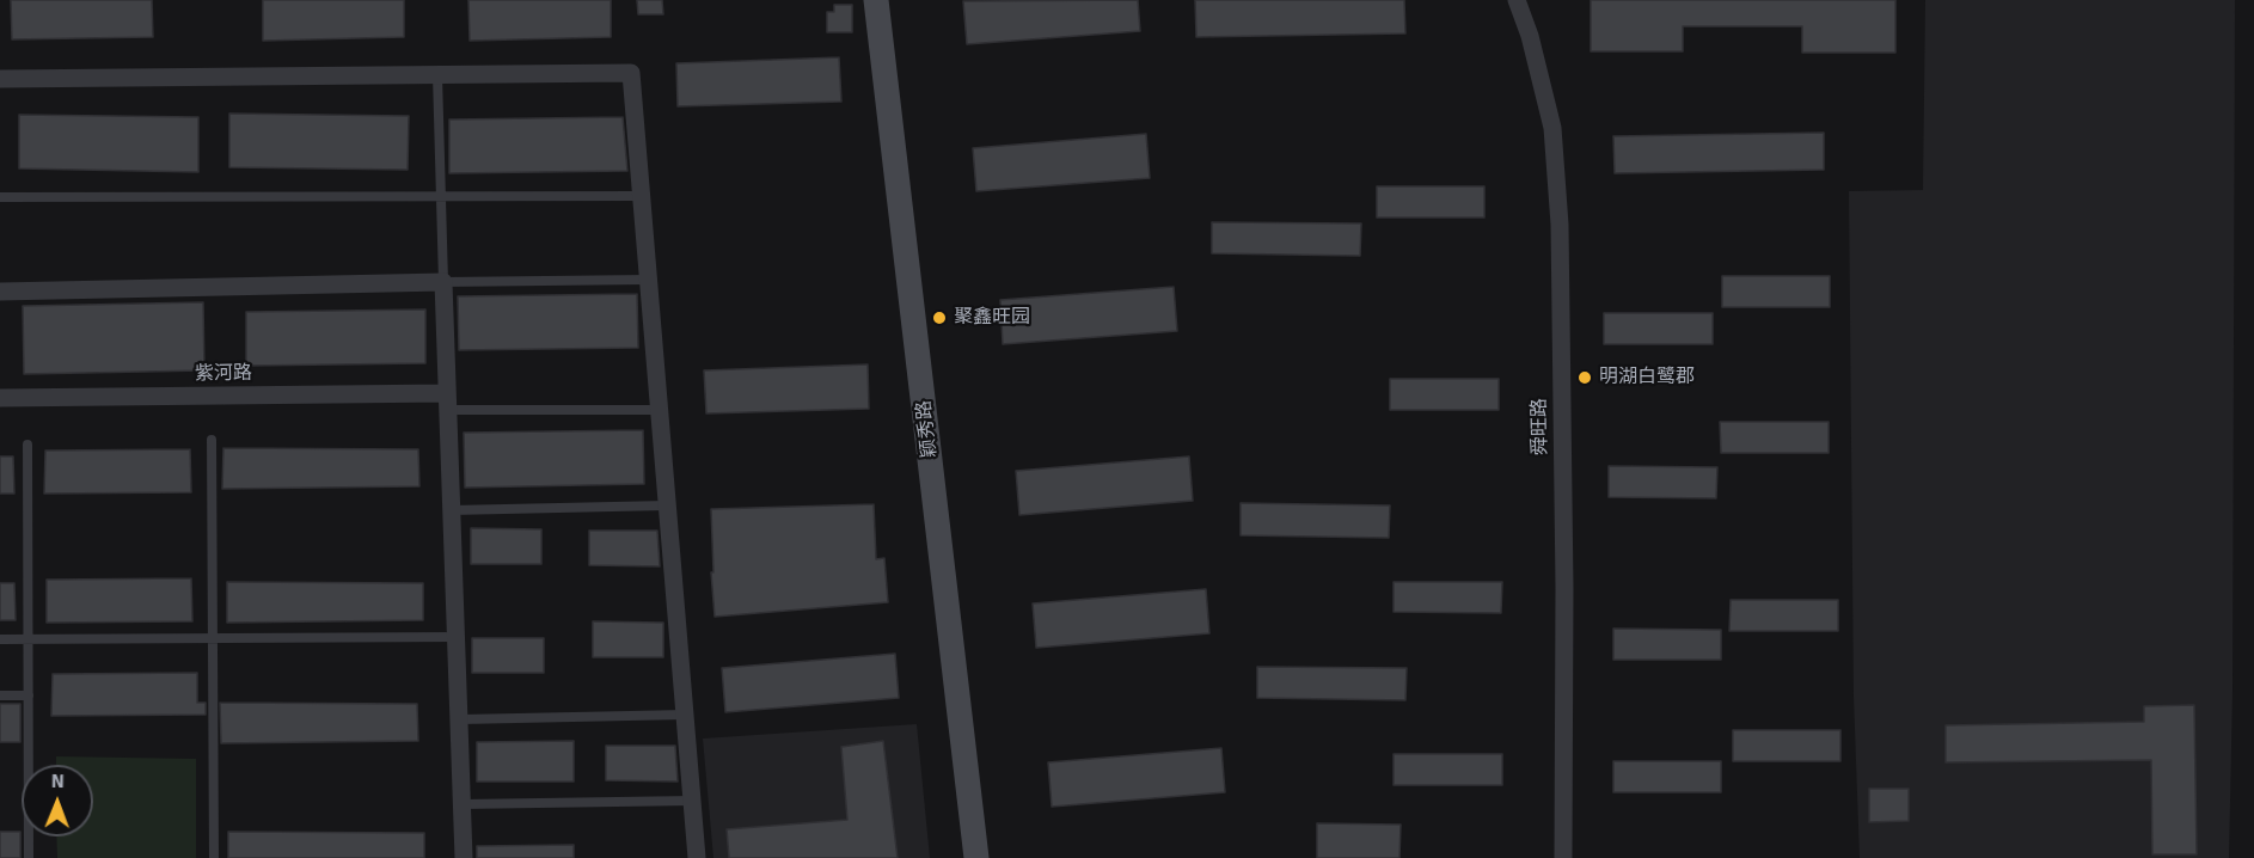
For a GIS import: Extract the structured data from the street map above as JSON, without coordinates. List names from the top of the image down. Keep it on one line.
{"streets":{"main road":["颖秀路"],"street":["紫河路","舜旺路"]},"places":["聚鑫旺园","明湖白鹭郡"],"north":"top"}
